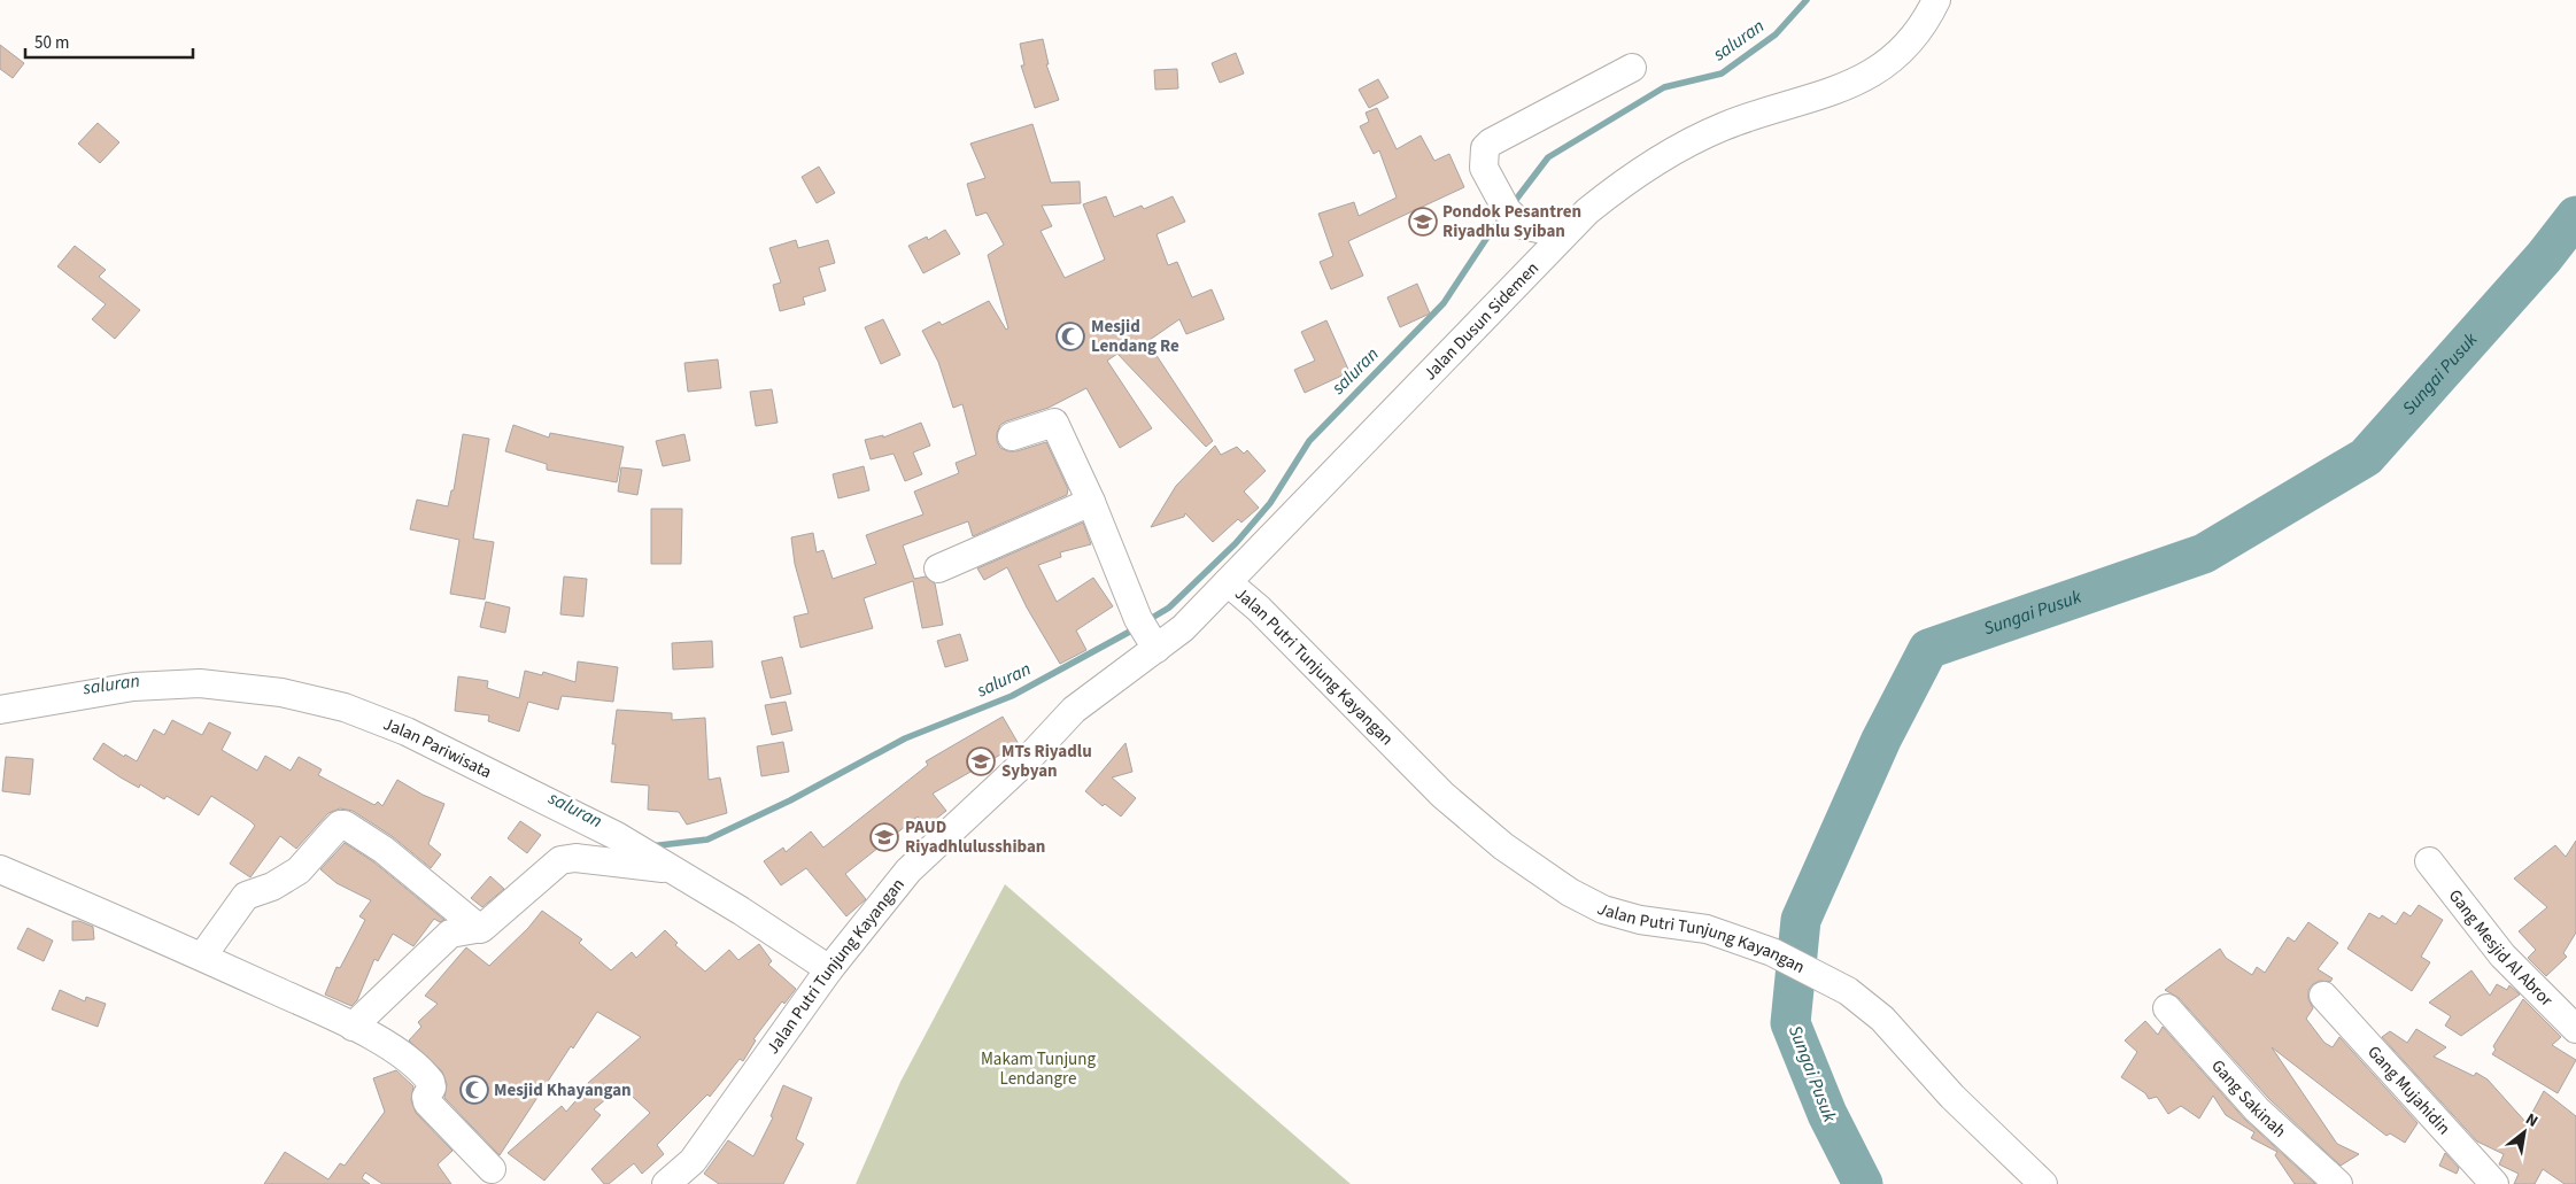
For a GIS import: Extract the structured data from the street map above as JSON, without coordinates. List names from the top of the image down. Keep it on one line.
{"streets":{"street":["Jalan Dusun Sidemen","Jalan Putri Tunjung Kayangan","Jalan Pariwisata","Gang Mesjid Al Abror","Gang Mujahidin","Gang Sakinah"]},"crossings":[["Jalan Dusun Sidemen","Jalan Putri Tunjung Kayangan"],["Jalan Putri Tunjung Kayangan","Jalan Pariwisata"]],"water":["saluran","Sungai Pusuk"],"parks":["Makam Tunjung Lendangre"],"places":{"school or university":["Pondok Pesantren Riyadhlu Syiban","MTs Riyadlu Sybyan","PAUD Riyadhlulusshiban"],"mosque":["Mesjid Lendang Re","Mesjid Khayangan"]},"scale_bar":"50 m","north":"top right"}
